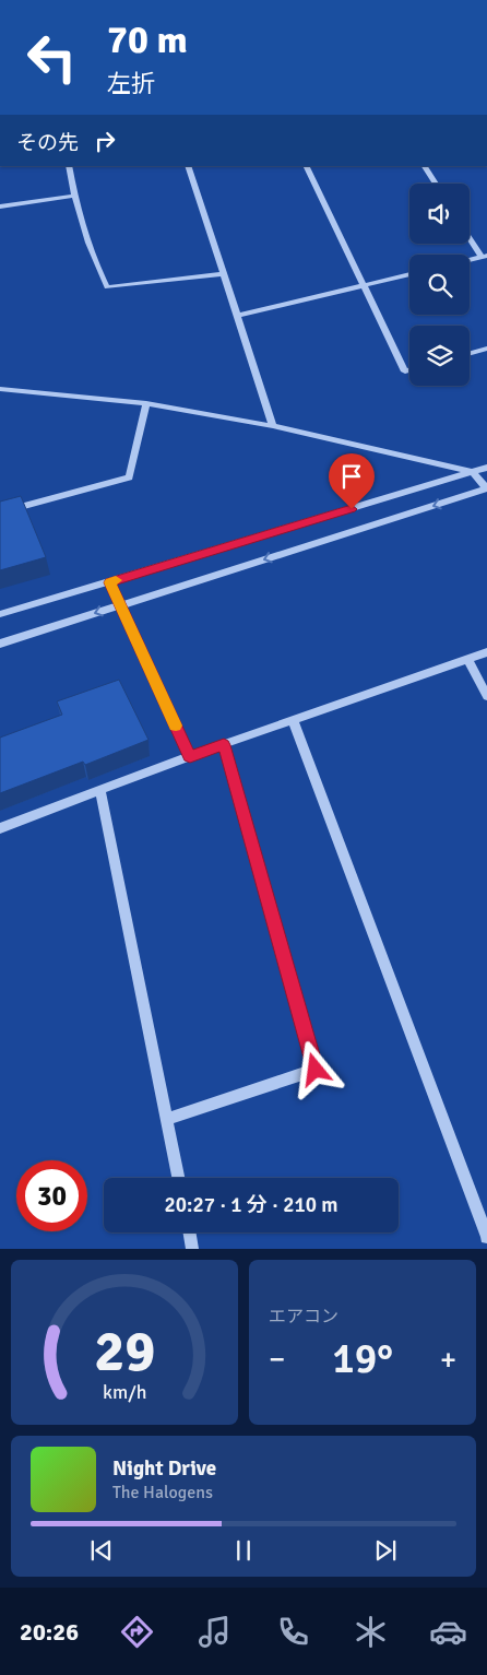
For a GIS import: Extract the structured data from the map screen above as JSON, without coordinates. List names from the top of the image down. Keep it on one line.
{"page":{"turn":["70 m","左折"],"then":"その先","limit":"30","trip":"20:27 · 1 分 · 210 m","tile":"エアコン","heat":["−","19°","+"],"song":["Night Drive","The Halogens"],"tabs":"20:26","gauge":["29","km/h"]}}
